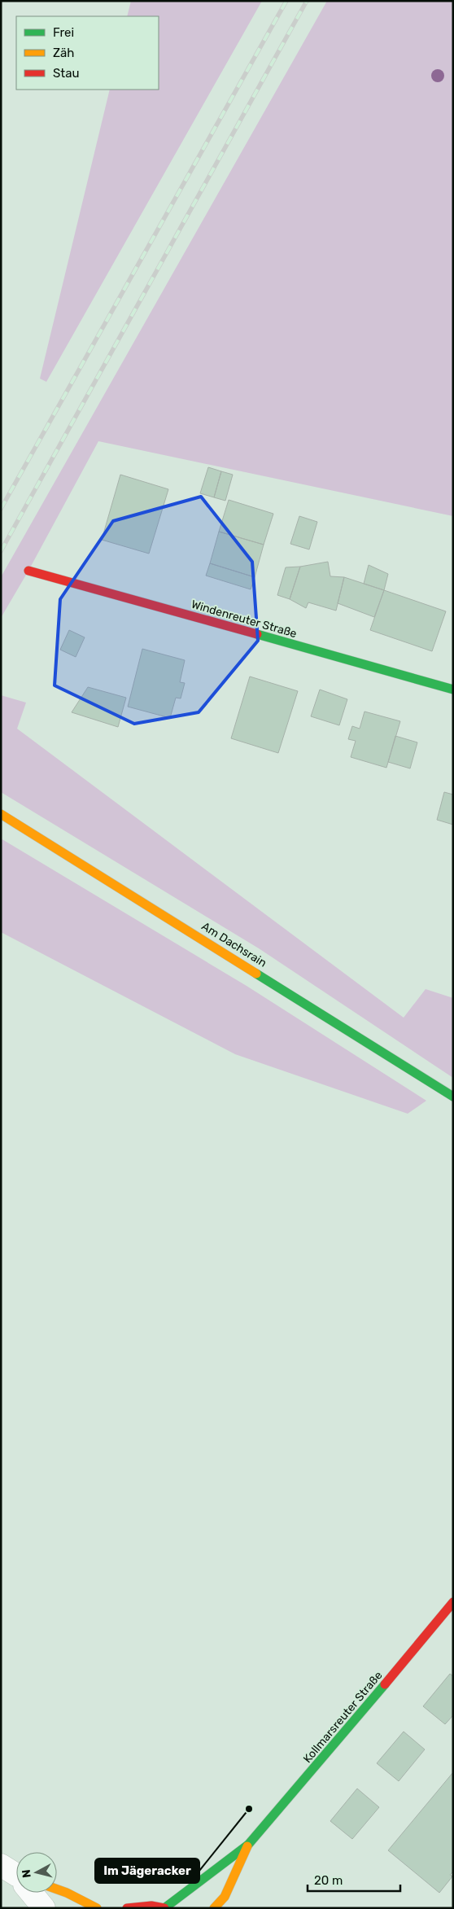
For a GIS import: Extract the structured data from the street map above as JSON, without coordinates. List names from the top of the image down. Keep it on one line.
{"streets":{"street":["Windenreuter Straße","Am Dachsrain","Kollmarsreuter Straße"]},"places":["Im Jägeracker"],"legend":["Frei","Zäh","Stau"],"scale_bar":"20 m","north":"left"}
